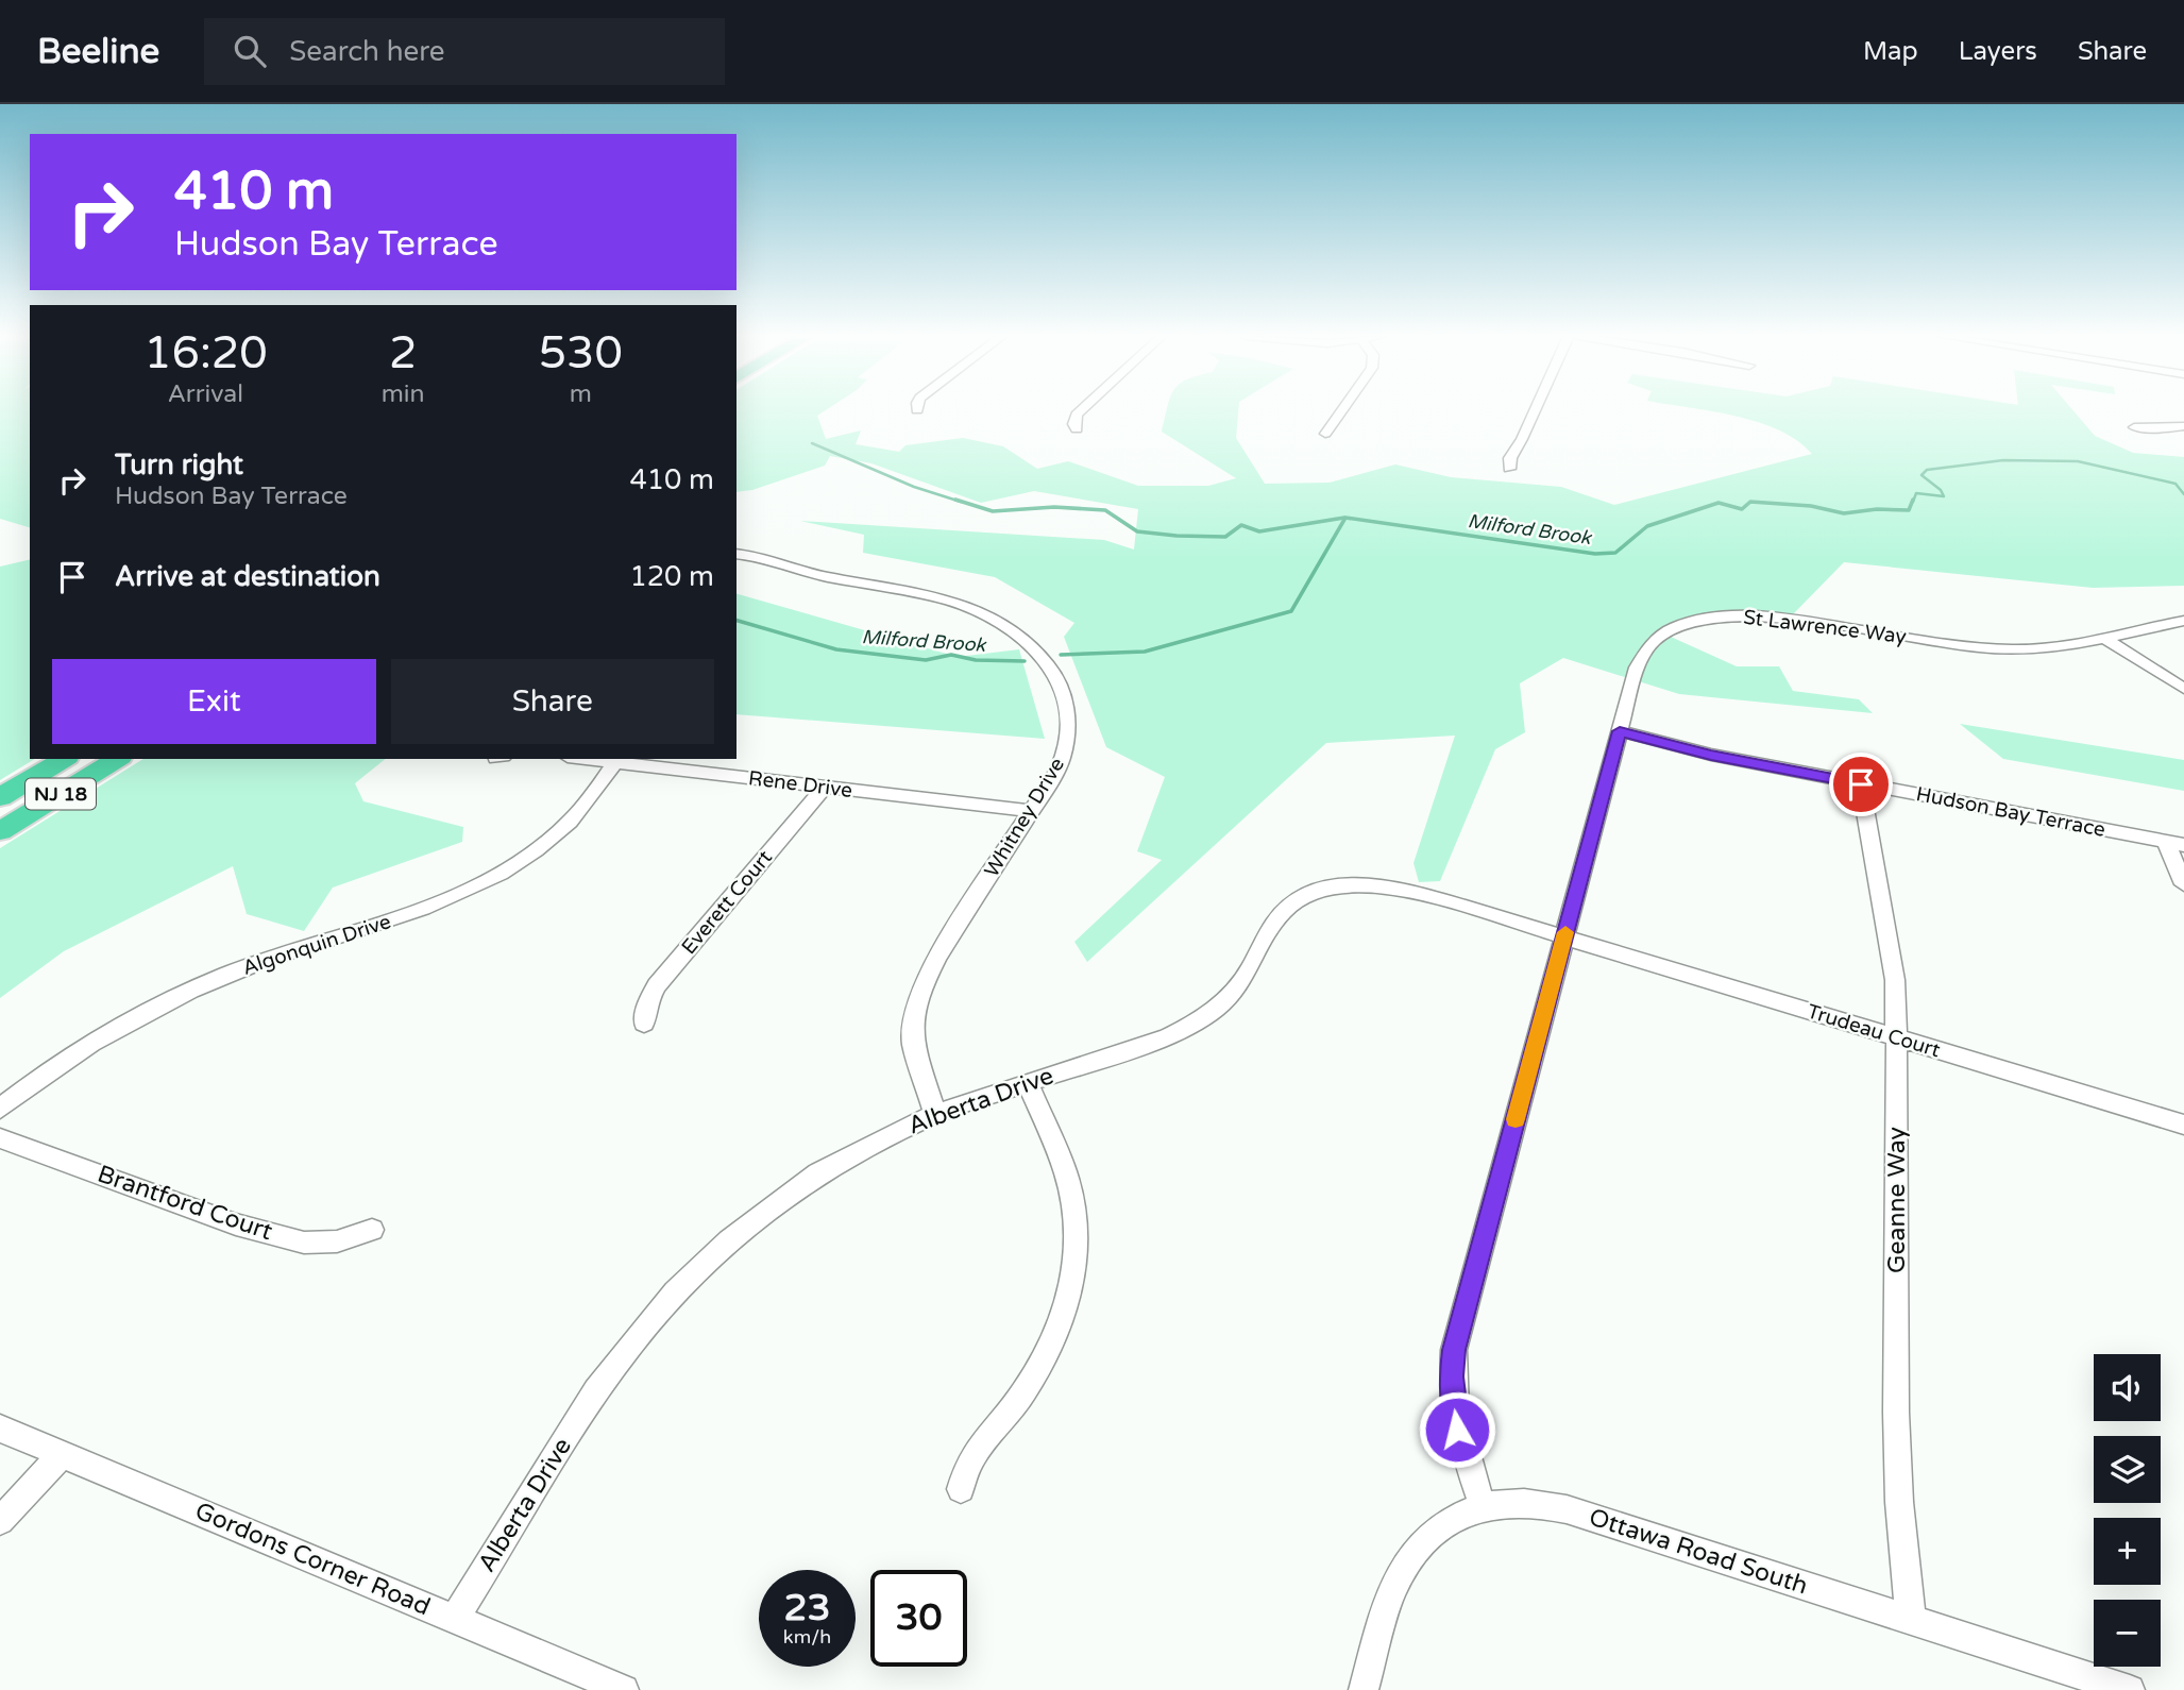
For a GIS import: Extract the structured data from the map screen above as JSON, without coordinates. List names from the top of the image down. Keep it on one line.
{"streets":{"highway":["NJ 18"],"street":["St Lawrence Way","Rene Drive","Hudson Bay Terrace","Whitney Drive","Everett Court","Algonquin Drive","Trudeau Court","Alberta Drive","Geanne Way","Brantford Court","Ottawa Road South","Gordons Corner Road"]},"crossings":[["St Lawrence Way","Hudson Bay Terrace"],["St Lawrence Way","Trudeau Court"],["St Lawrence Way","Alberta Drive"],["St Lawrence Way","Ottawa Road South"],["Rene Drive","Whitney Drive"],["Rene Drive","Everett Court"],["Rene Drive","Algonquin Drive"],["Hudson Bay Terrace","Geanne Way"],["Whitney Drive","Alberta Drive"],["Trudeau Court","Alberta Drive"],["Trudeau Court","Geanne Way"],["Alberta Drive","Gordons Corner Road"],["Geanne Way","Ottawa Road South"]],"water":["Milford Brook"],"page":{"header":"Beeline","search":"Search here","nav":["Map","Layers","Share"],"turn":["410 m","Hudson Bay Terrace"],"eta":["16:20","Arrival","2","min","530","m"],"list":[{"name":"Turn right","note":"Hudson Bay Terrace","value":"410 m"},{"name":"Arrive at destination","value":"120 m"}],"buttons":["Exit","Share"],"map_buttons":["+","−"],"speed":"23 km/h","limit":"30"}}
